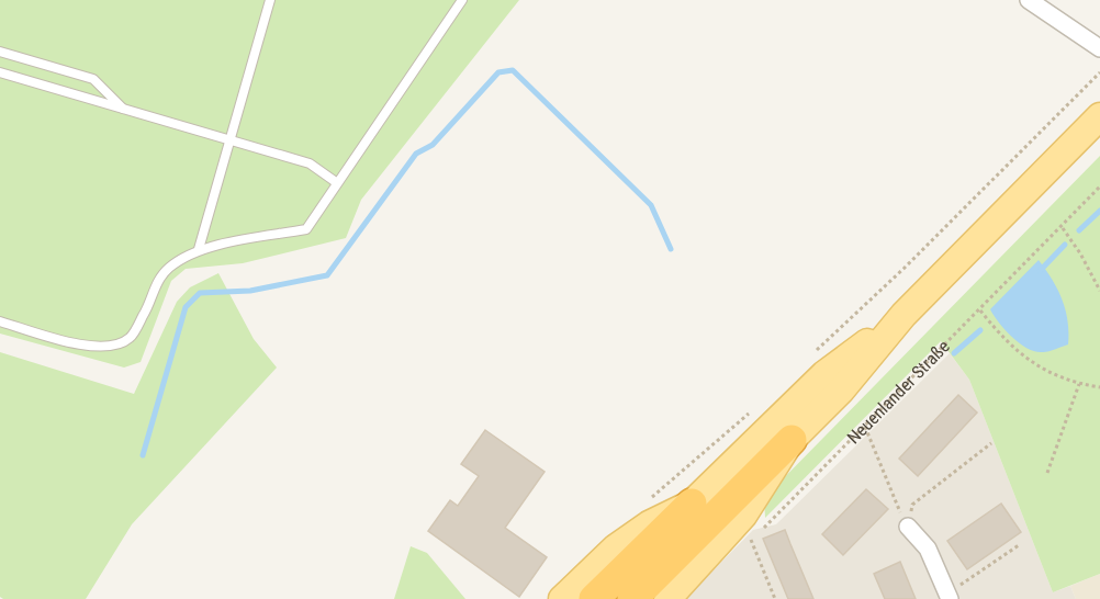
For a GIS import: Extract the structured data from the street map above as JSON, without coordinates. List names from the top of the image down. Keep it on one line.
{"streets":{"path":["Neuenlander Straße"]}}
